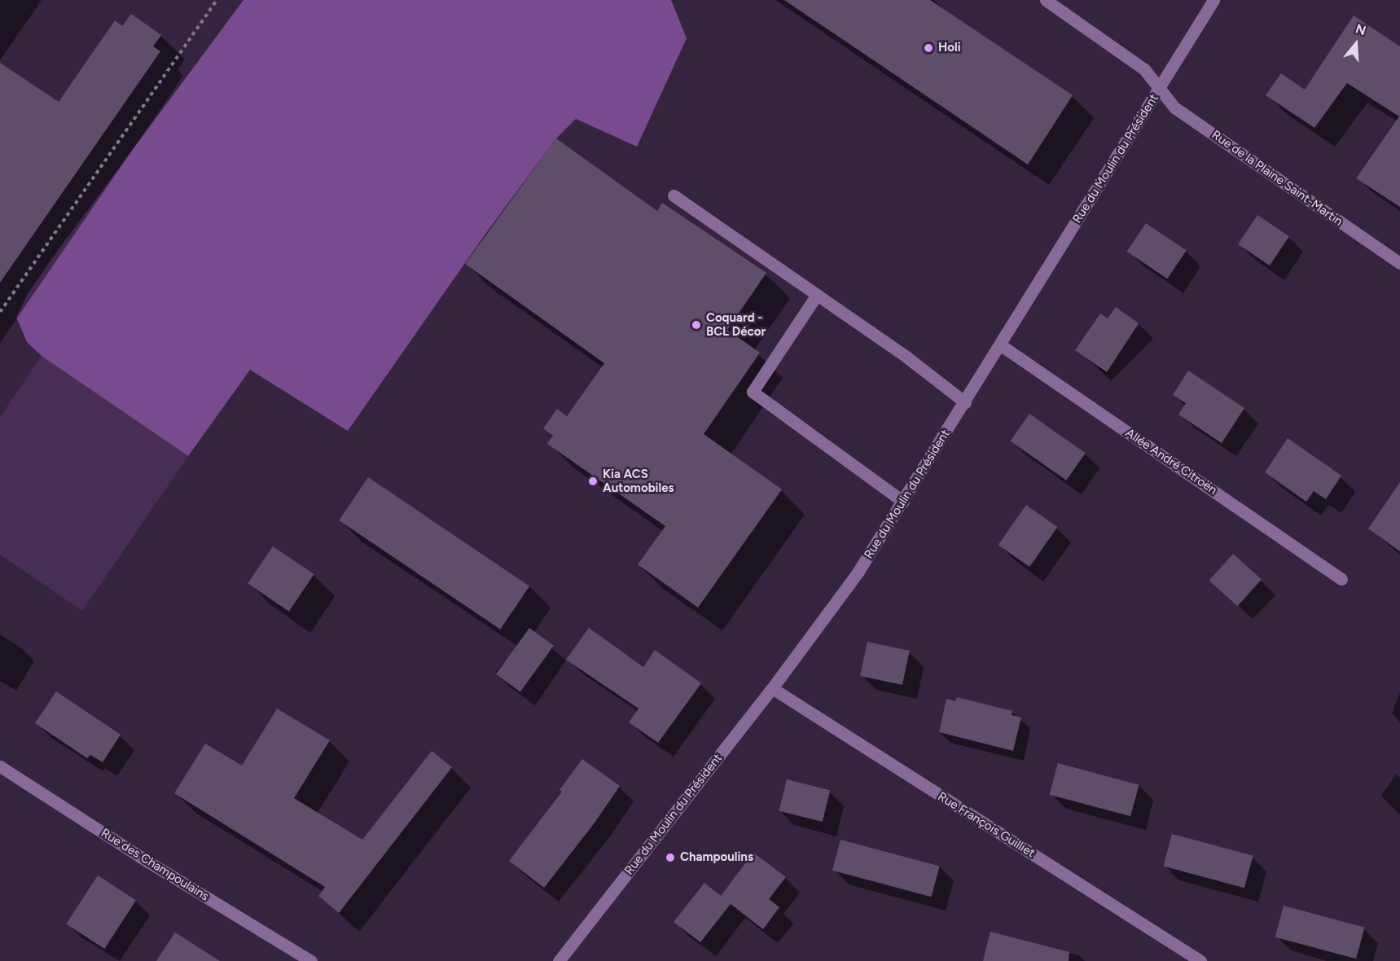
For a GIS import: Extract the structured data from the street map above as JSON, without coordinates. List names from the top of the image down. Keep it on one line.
{"streets":{"street":["Rue du Moulin du Président","Rue de la Plaine Saint-Martin","Allée André Citroën","Rue François Guilliet","Rue des Champoulains"]},"crossings":[["Rue du Moulin du Président","Rue de la Plaine Saint-Martin"],["Rue du Moulin du Président","Allée André Citroën"],["Rue du Moulin du Président","Rue François Guilliet"]],"places":["Holi","Coquard - BCL Décor","Kia ACS Automobiles","Champoulins"],"north":"top"}
